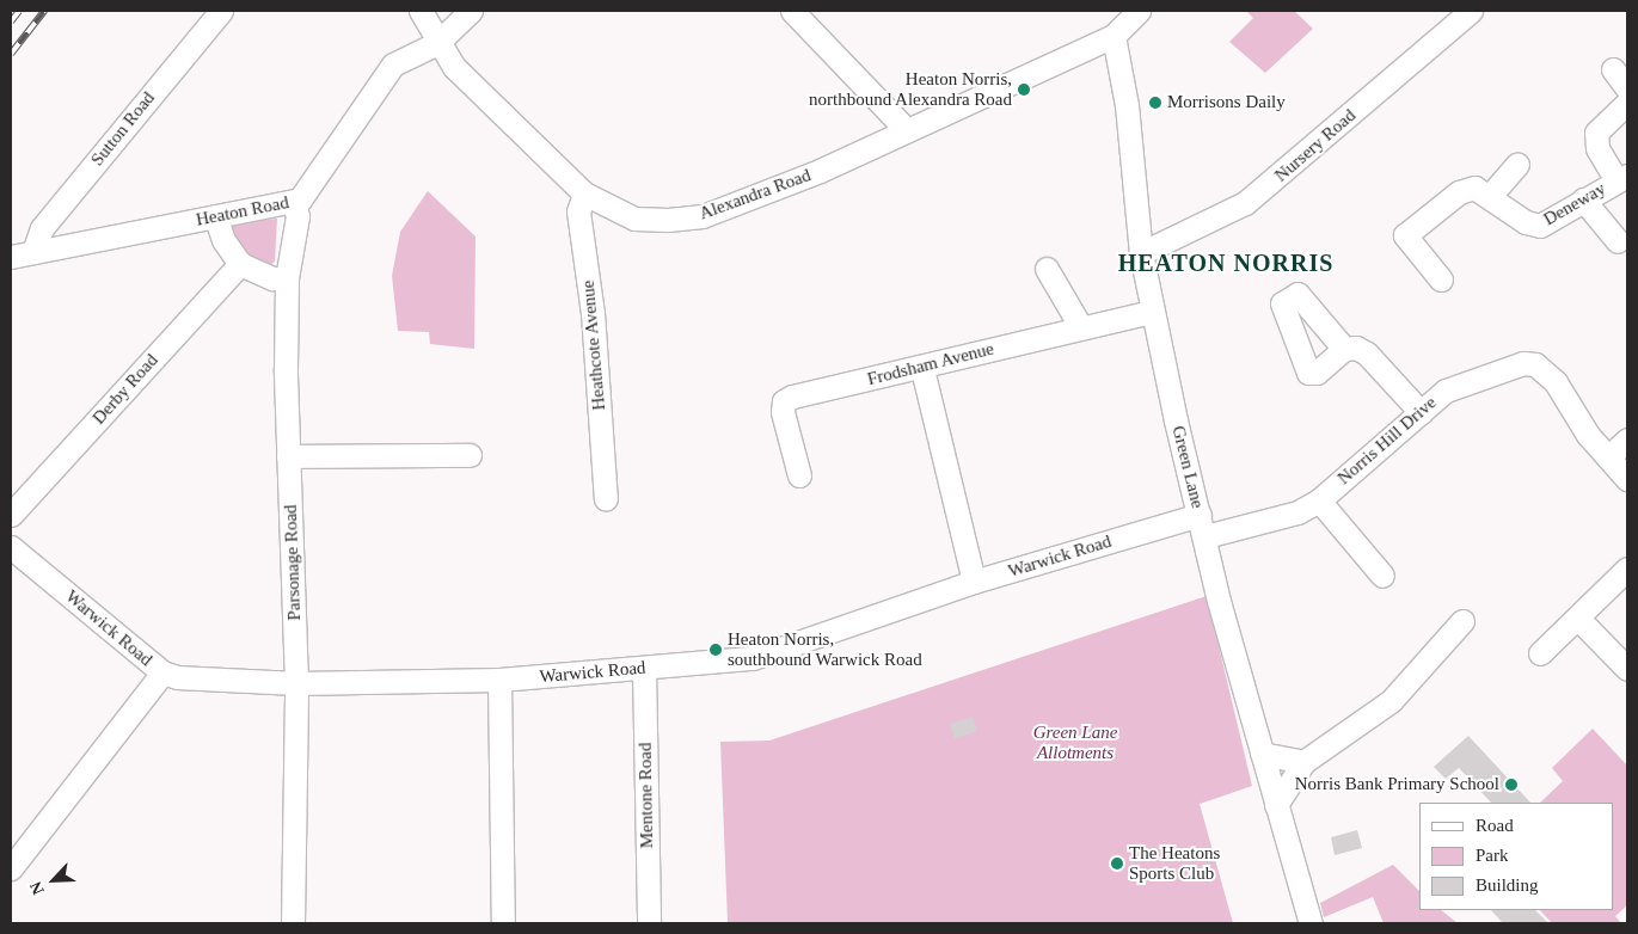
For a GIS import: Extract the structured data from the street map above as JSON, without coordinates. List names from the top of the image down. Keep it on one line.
{"streets":{"street":["Sutton Road","Nursery Road","Alexandra Road","Deneway","Heaton Road","Heathcote Avenue","Frodsham Avenue","Derby Road","Norris Hill Drive","Green Lane","Warwick Road","Parsonage Road","Mentone Road"]},"crossings":[["Sutton Road","Heaton Road"],["Nursery Road","Green Lane"],["Alexandra Road","Heaton Road"],["Alexandra Road","Heathcote Avenue"],["Alexandra Road","Green Lane"],["Heaton Road","Parsonage Road"],["Frodsham Avenue","Green Lane"],["Norris Hill Drive","Green Lane"],["Green Lane","Warwick Road"],["Warwick Road","Parsonage Road"],["Warwick Road","Mentone Road"]],"districts":["HEATON NORRIS"],"parks":["Green Lane Allotments"],"places":["Heaton Norris, northbound Alexandra Road","Morrisons Daily","Heaton Norris, southbound Warwick Road","Norris Bank Primary School","The Heatons Sports Club"],"legend":["Road","Park","Building"],"north":"bottom left"}
